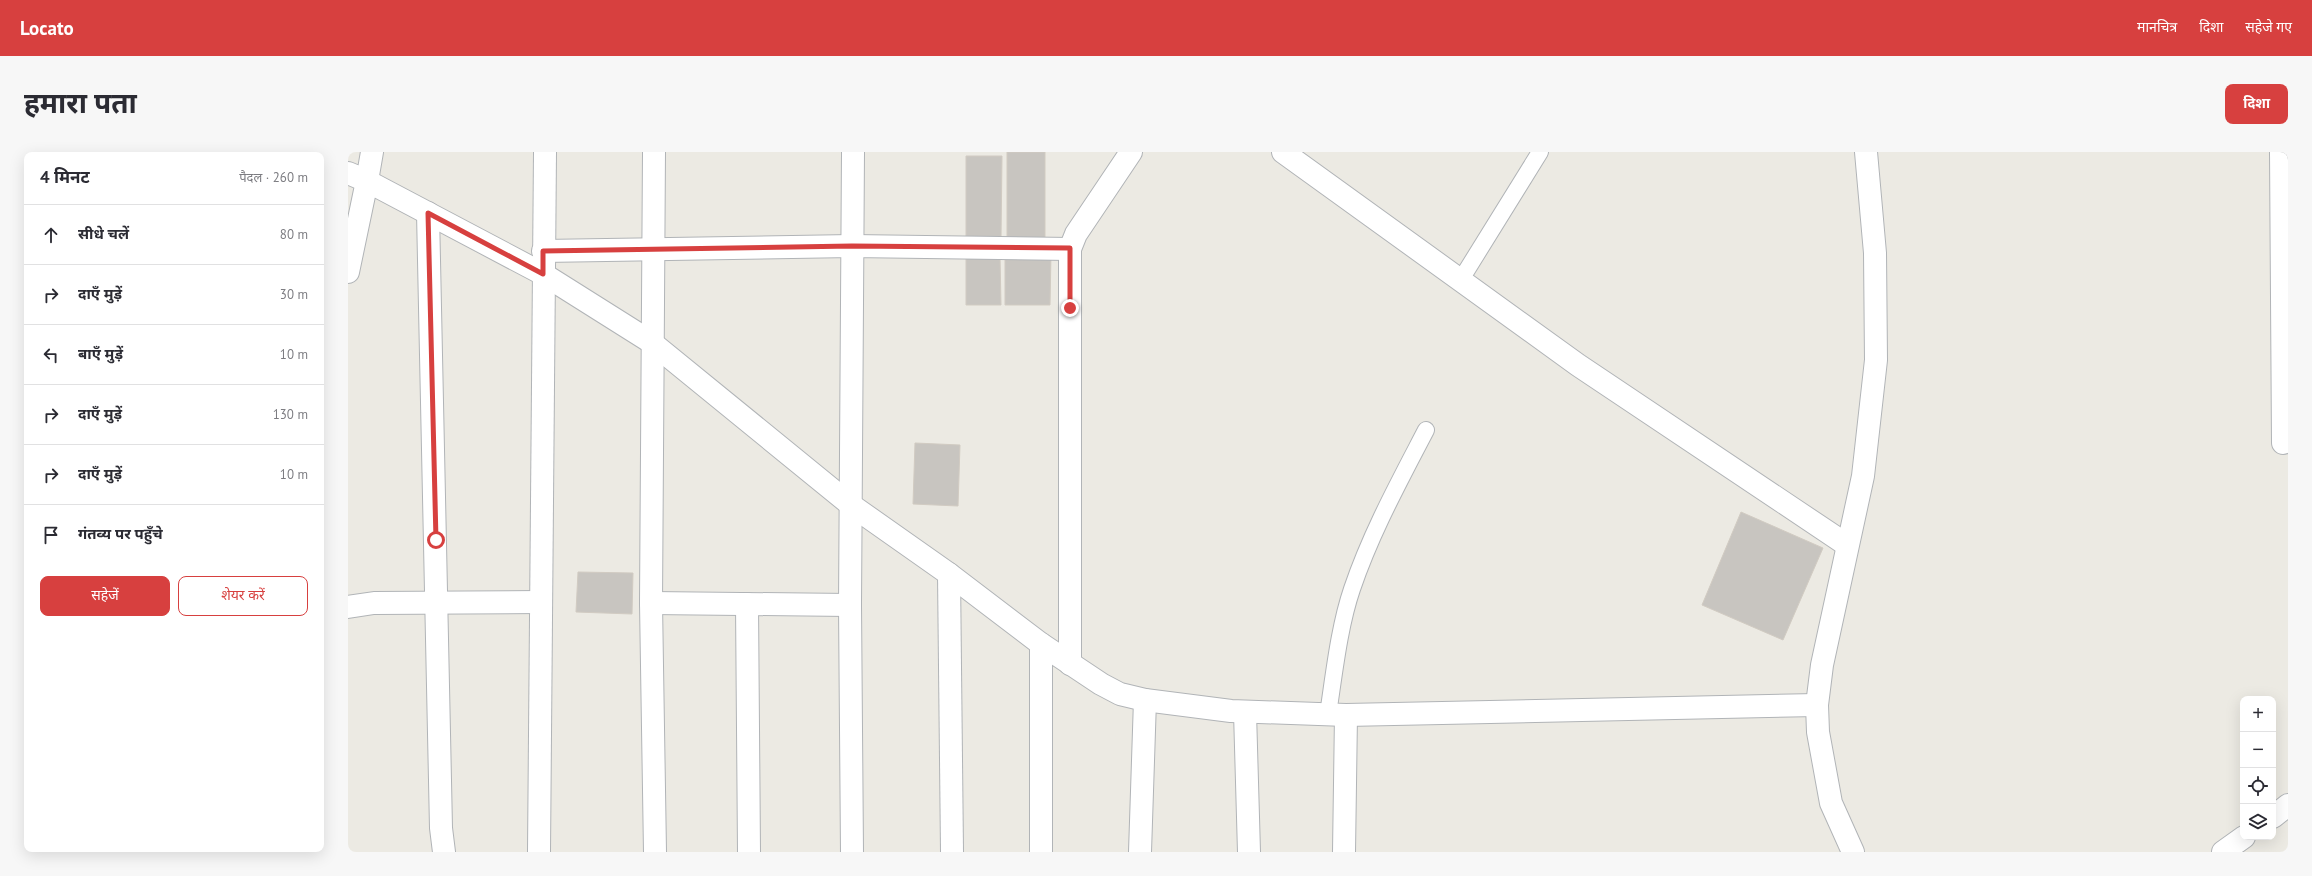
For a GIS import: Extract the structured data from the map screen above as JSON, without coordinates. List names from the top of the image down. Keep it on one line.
{"page":{"header":"Locato","nav":["मानचित्र","दिशा","सहेजे गए"],"title":"हमारा पता","buttons":["दिशा",["सहेजें","शेयर करें"]],"heading":["4 मिनट","पैदल · 260 m"],"list":[["सीधे चलें","80 m"],["दाएँ मुड़ें","30 m"],["बाएँ मुड़ें","10 m"],["दाएँ मुड़ें","130 m"],["दाएँ मुड़ें","10 m"],"गंतव्य पर पहुँचे"],"map_buttons":["+","−"]}}
